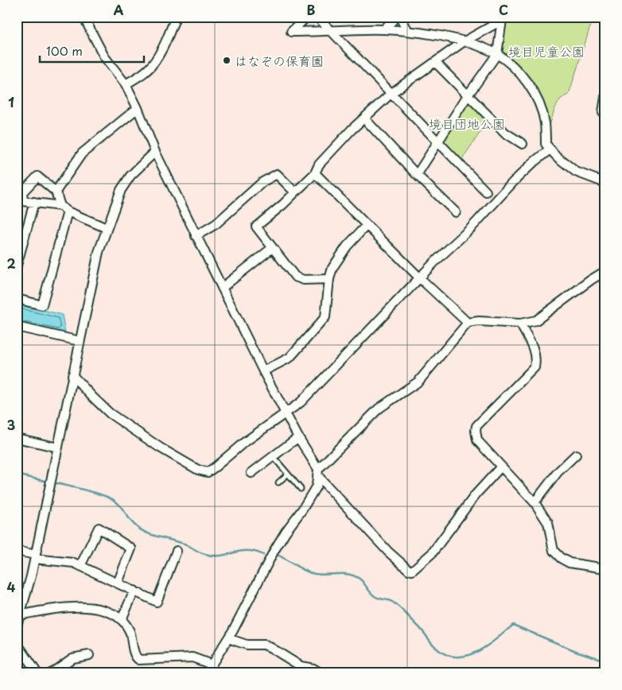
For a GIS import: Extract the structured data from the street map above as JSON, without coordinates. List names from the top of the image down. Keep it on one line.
{"parks":["境目児童公園","境目団地公園"],"places":["はなぞの保育園"],"scale_bar":"100 m","grid":{"columns":["A","B","C"],"rows":["1","2","3","4"]}}
